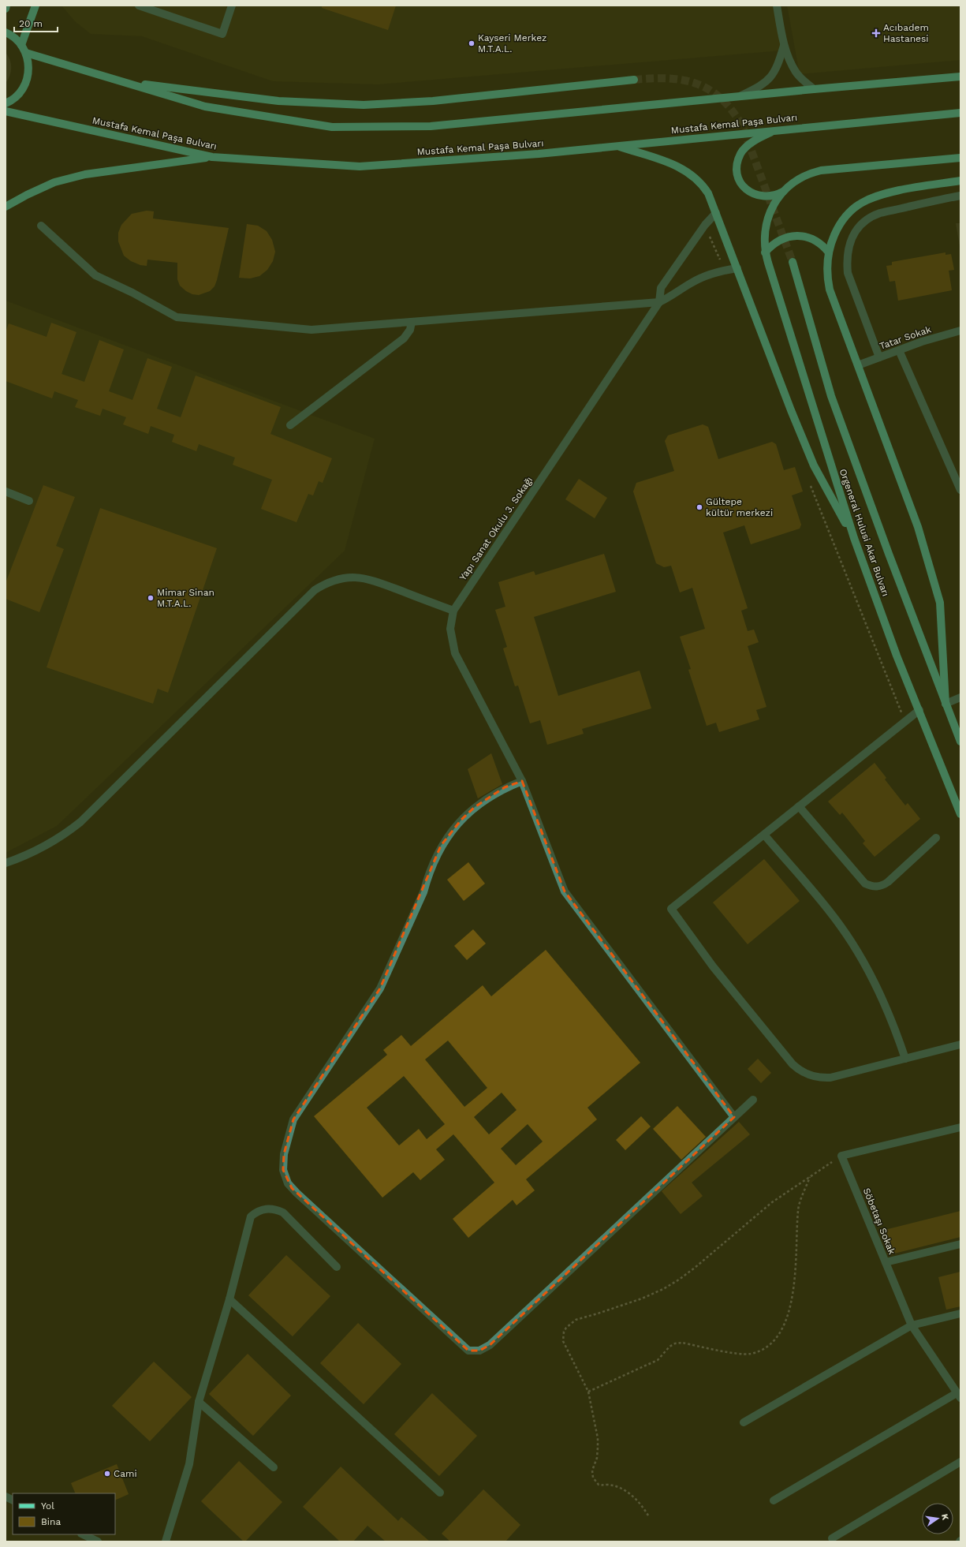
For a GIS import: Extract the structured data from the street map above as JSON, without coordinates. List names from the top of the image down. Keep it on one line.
{"streets":{"main road":["Mustafa Kemal Paşa Bulvarı","Orgeneral Hulusi Akar Bulvarı"],"street":["Tatar Sokak","Yapı Sanat Okulu 3. Sokağı","Söbetaşı Sokak"]},"places":{"health":["Acıbadem Hastanesi"],"other":["Kayseri Merkez M.T.A.L.","Gültepe kültür merkezi","Mimar Sinan M.T.A.L.","Cami"]},"legend":["Yol","Bina"],"scale_bar":"20 m","north":"right"}
